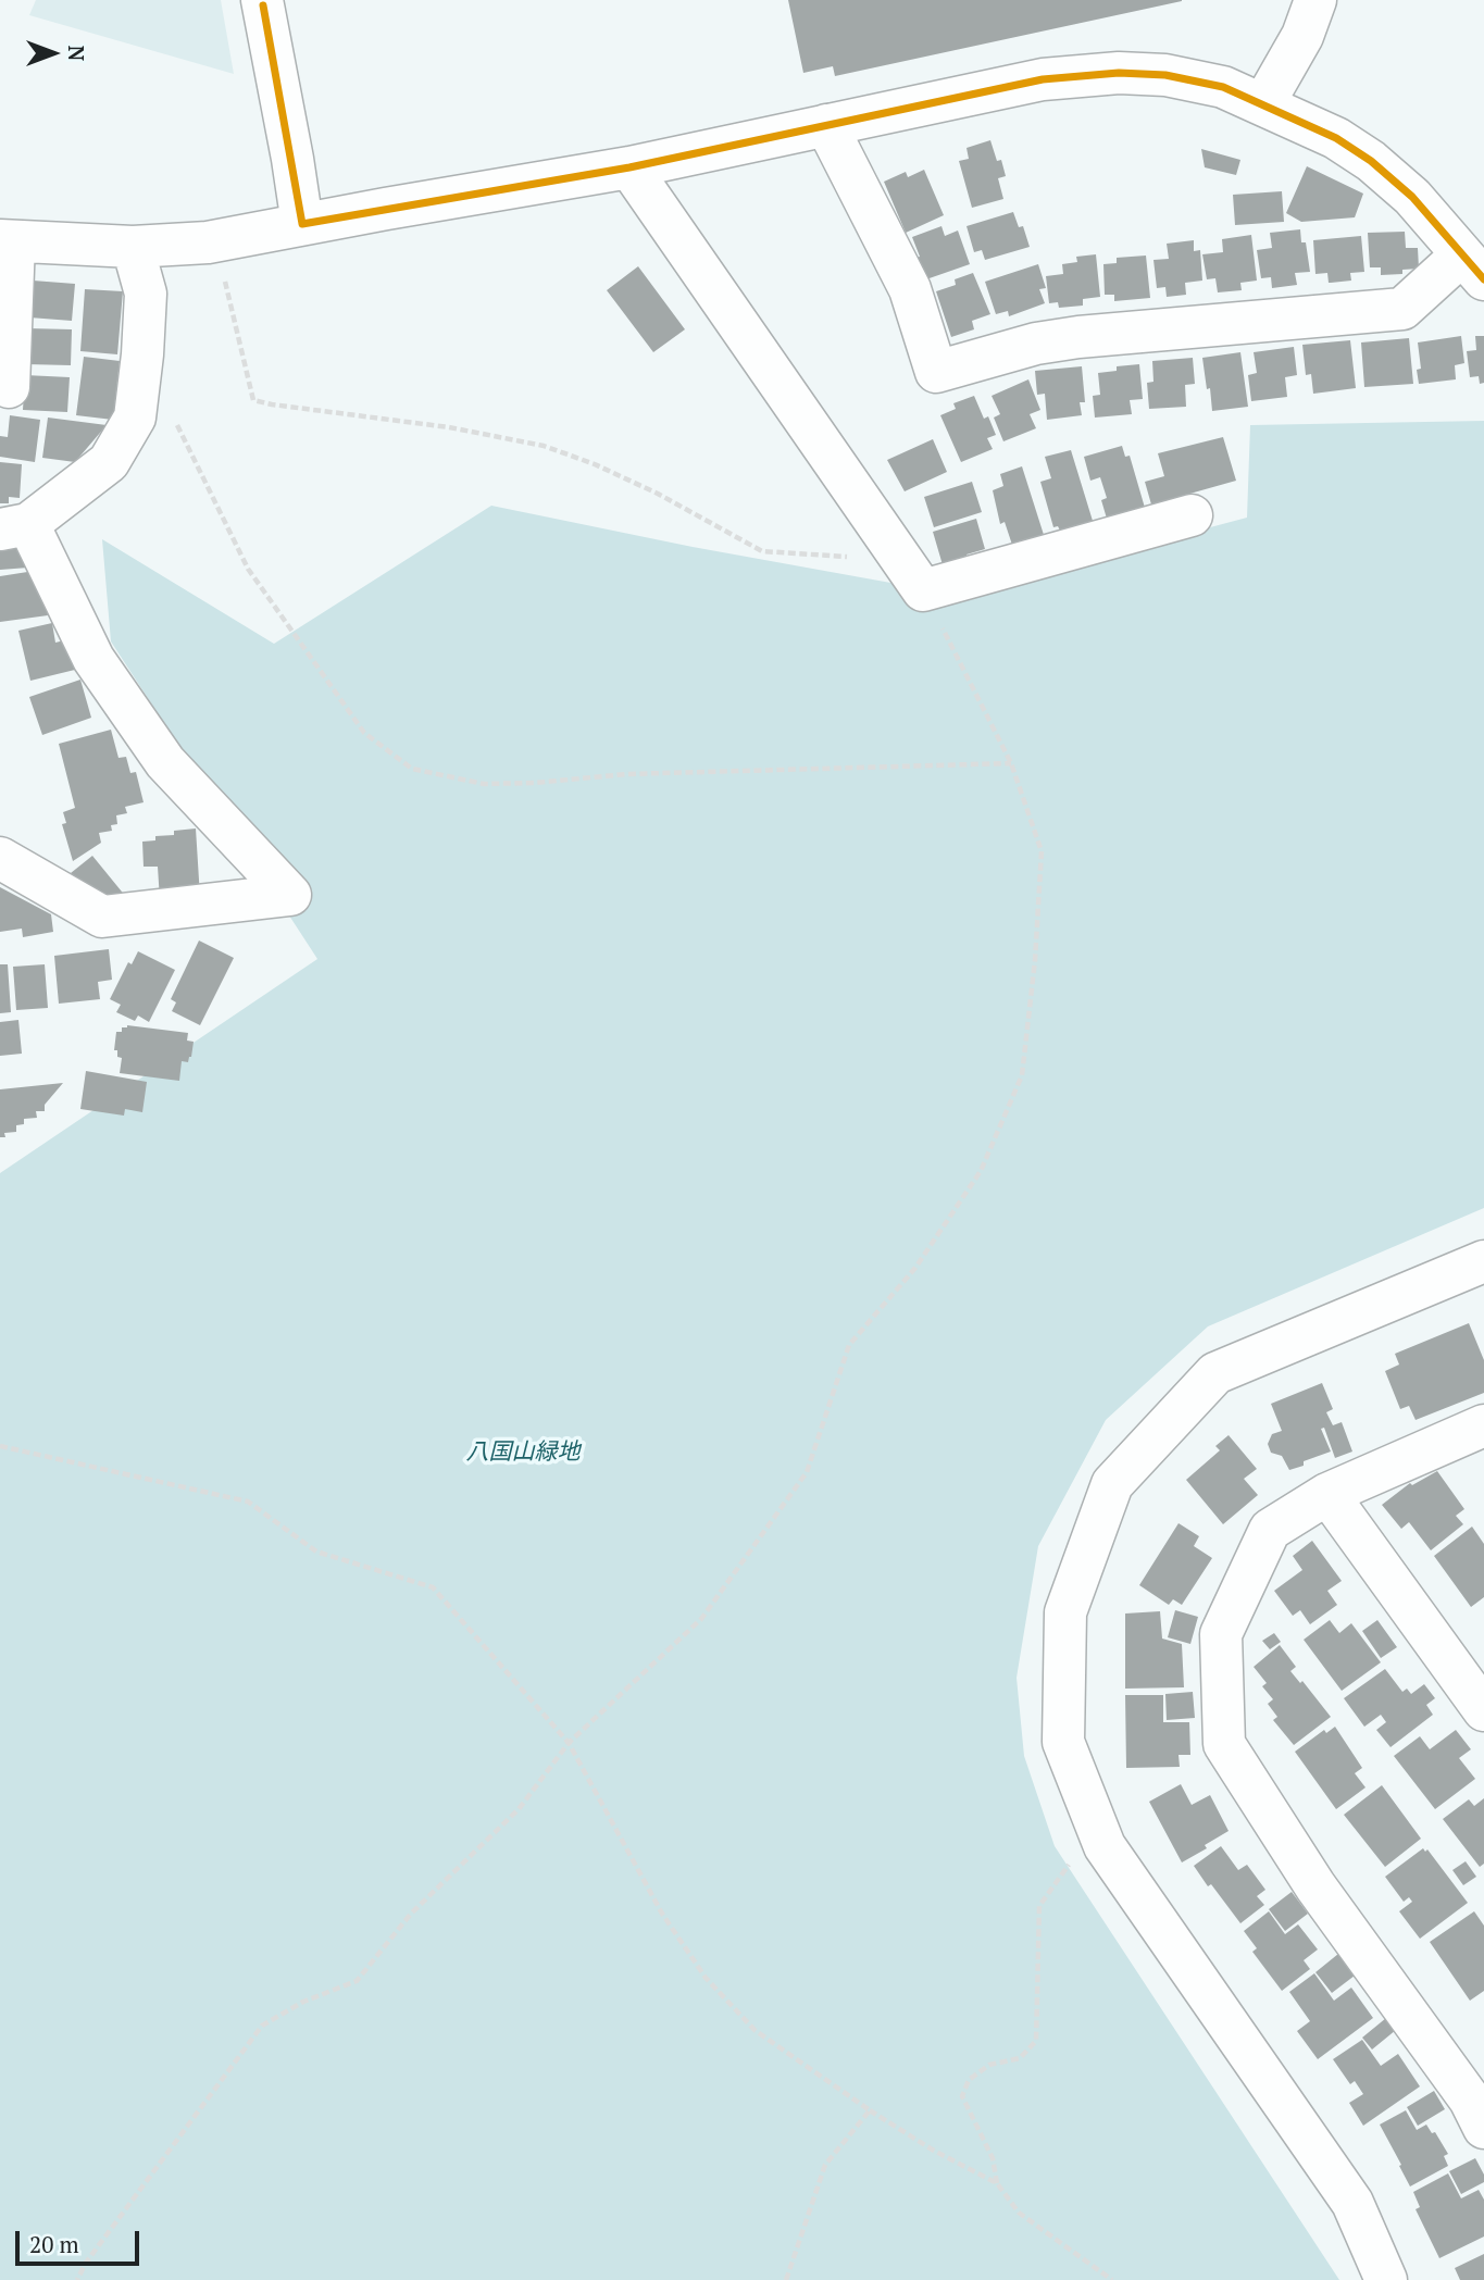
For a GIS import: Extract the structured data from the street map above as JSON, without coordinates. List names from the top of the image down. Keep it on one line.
{"parks":["八国山緑地"],"scale_bar":"20 m","north":"right"}
